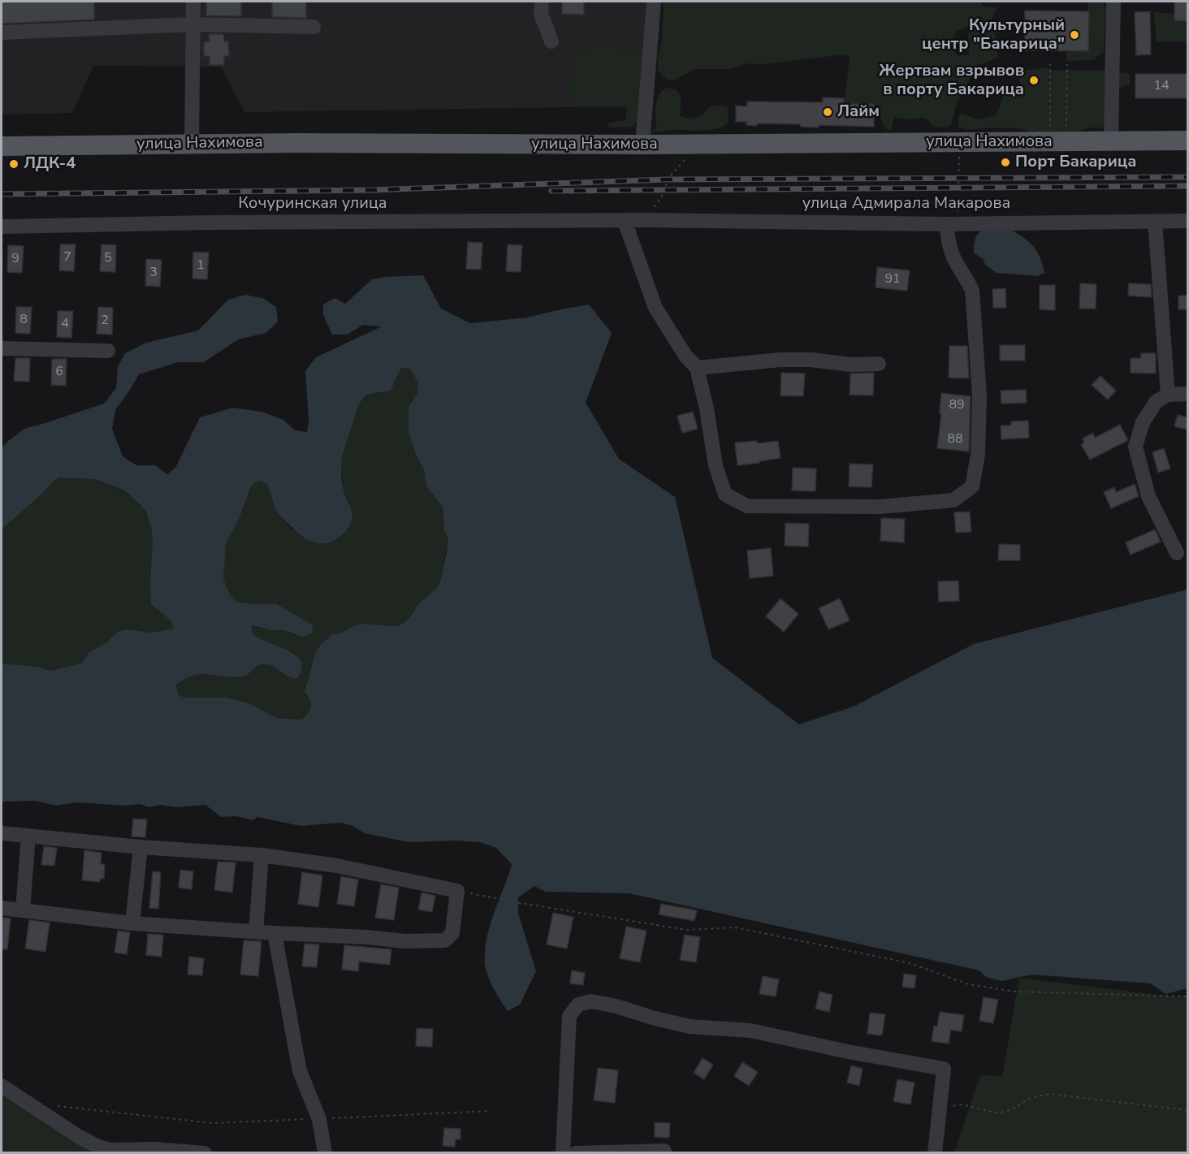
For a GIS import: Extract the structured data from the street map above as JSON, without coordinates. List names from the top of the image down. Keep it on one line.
{"streets":{"main road":["улица Нахимова"],"street":["Кочуринская улица","улица Адмирала Макарова"]},"crossings":[["Кочуринская улица","улица Адмирала Макарова"]],"places":["Культурный центр \"Бакарица\"","Жертвам взрывов в порту Бакарица","Лайм","Порт Бакарица","ЛДК-4"],"house_numbers":["14","7","5","9","1","3","91","8","2","4","6","89","88"]}
